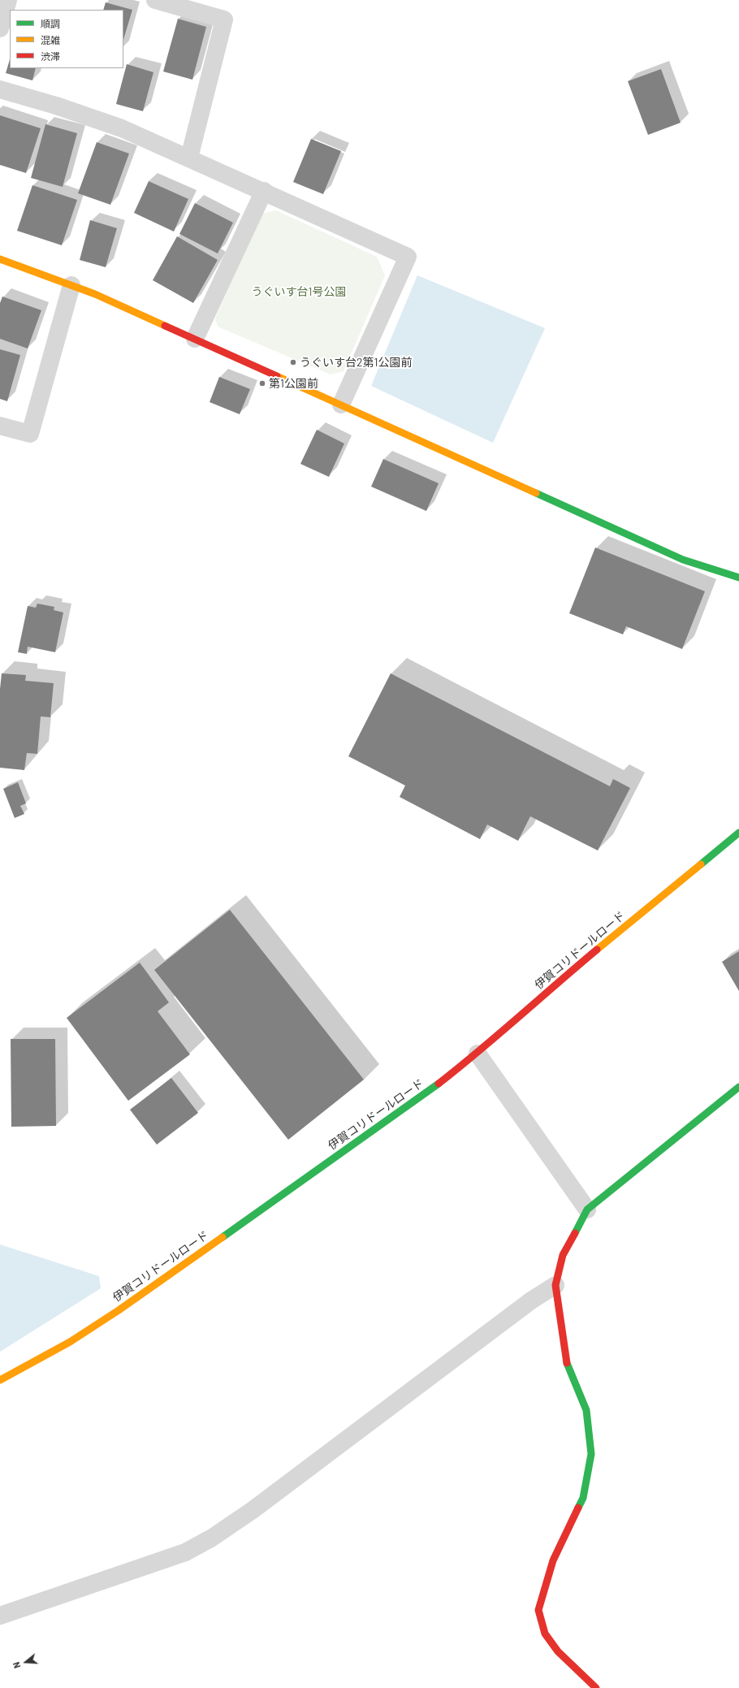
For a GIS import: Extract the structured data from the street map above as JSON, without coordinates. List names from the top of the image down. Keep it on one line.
{"streets":{"street":["伊賀コリドールロード"]},"parks":["うぐいす台1号公園"],"places":["うぐいす台2第1公園前","第1公園前"],"legend":["順調","混雑","渋滞"],"north":"left"}
